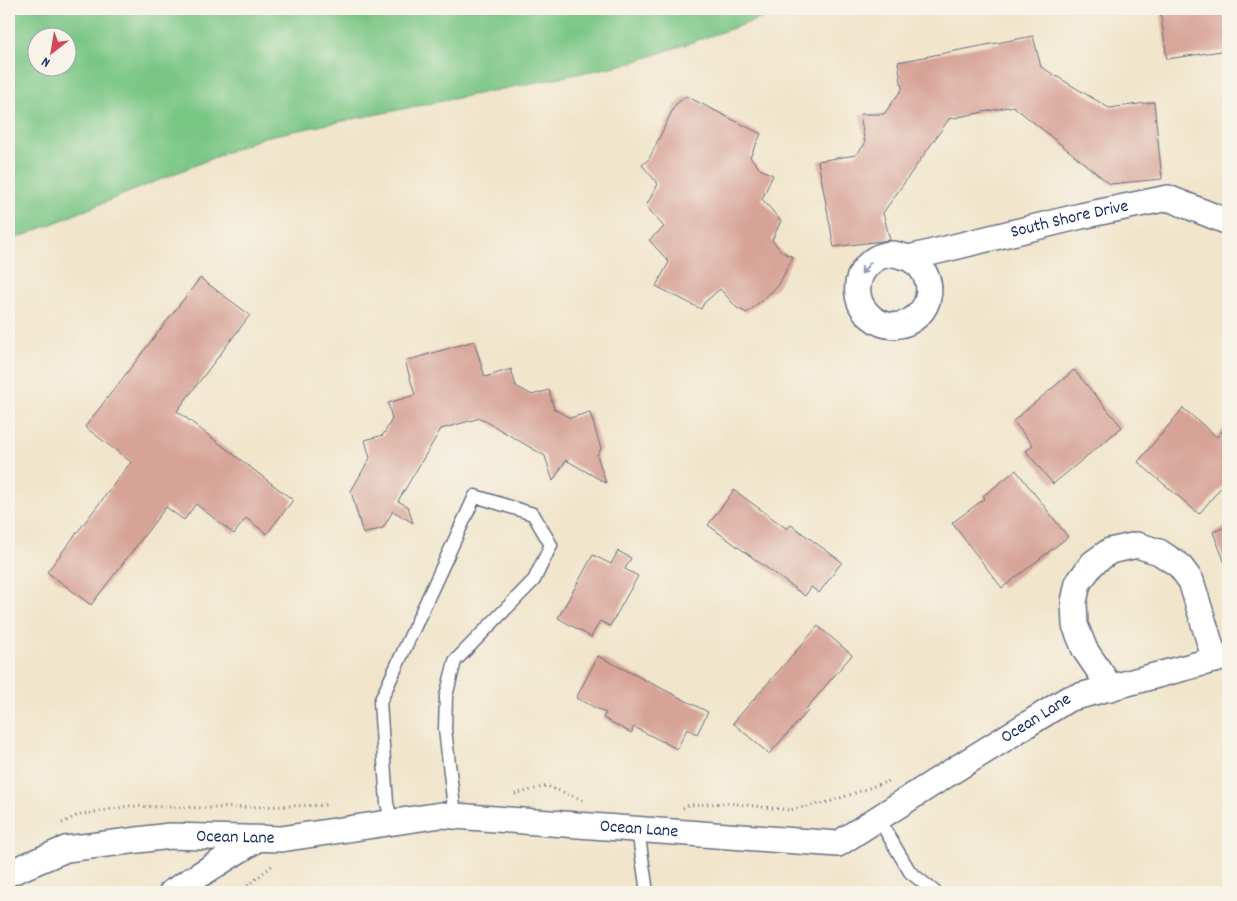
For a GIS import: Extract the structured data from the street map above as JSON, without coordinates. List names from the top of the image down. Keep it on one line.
{"streets":{"street":["South Shore Drive","Ocean Lane"]},"north":"bottom left"}
